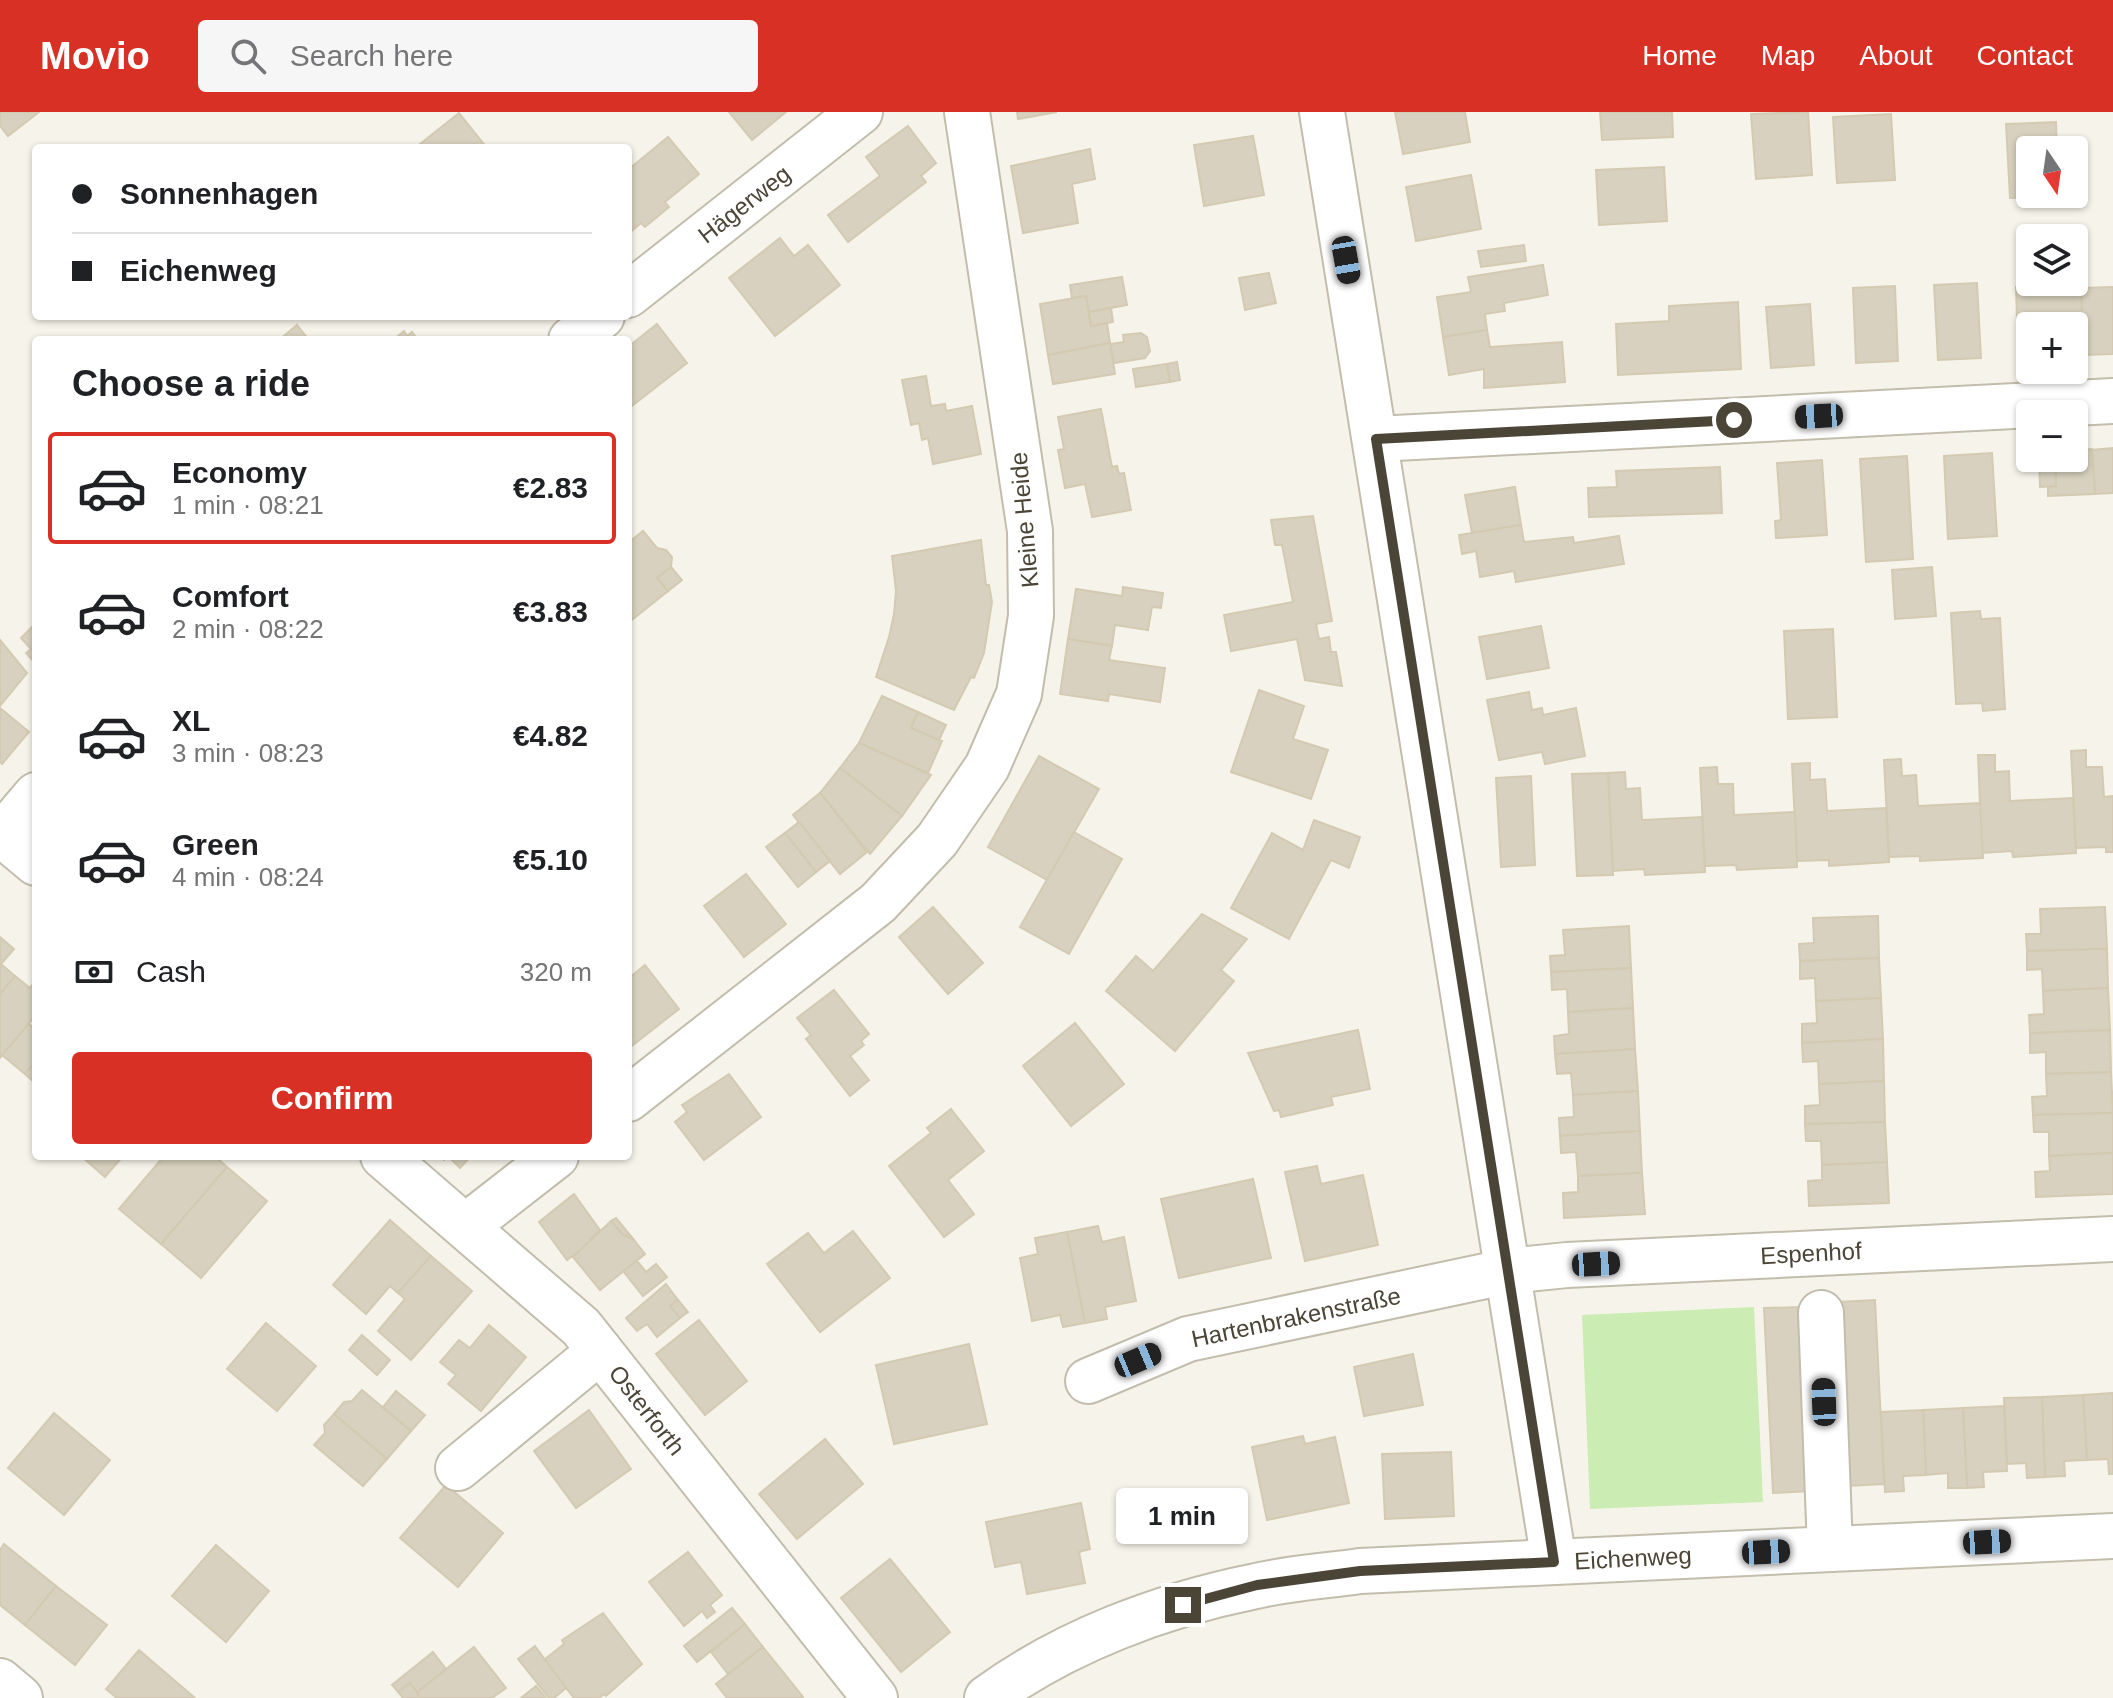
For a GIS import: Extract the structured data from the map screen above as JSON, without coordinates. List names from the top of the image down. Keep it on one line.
{"streets":{"street":["Hägerweg","Kleine Heide","Espenhof","Hartenbrakenstraße","Osterforth","Eichenweg"]},"crossings":[["Espenhof","Hartenbrakenstraße"]],"north":"bottom","page":{"header":"Movio","search":"Search here","nav":["Home","Map","About","Contact"],"map_buttons":["+","−"],"banner":["Sonnenhagen","Eichenweg"],"heading":"Choose a ride","list":[{"name":"Economy","note":"1 min · 08:21","value":"€2.83"},{"name":"Comfort","note":"2 min · 08:22","value":"€3.83"},{"name":"XL","note":"3 min · 08:23","value":"€4.82"},{"name":"Green","note":"4 min · 08:24","value":"€5.10"}],"pay":["Cash","320 m"],"buttons":"Confirm","bubble":"1 min"}}
